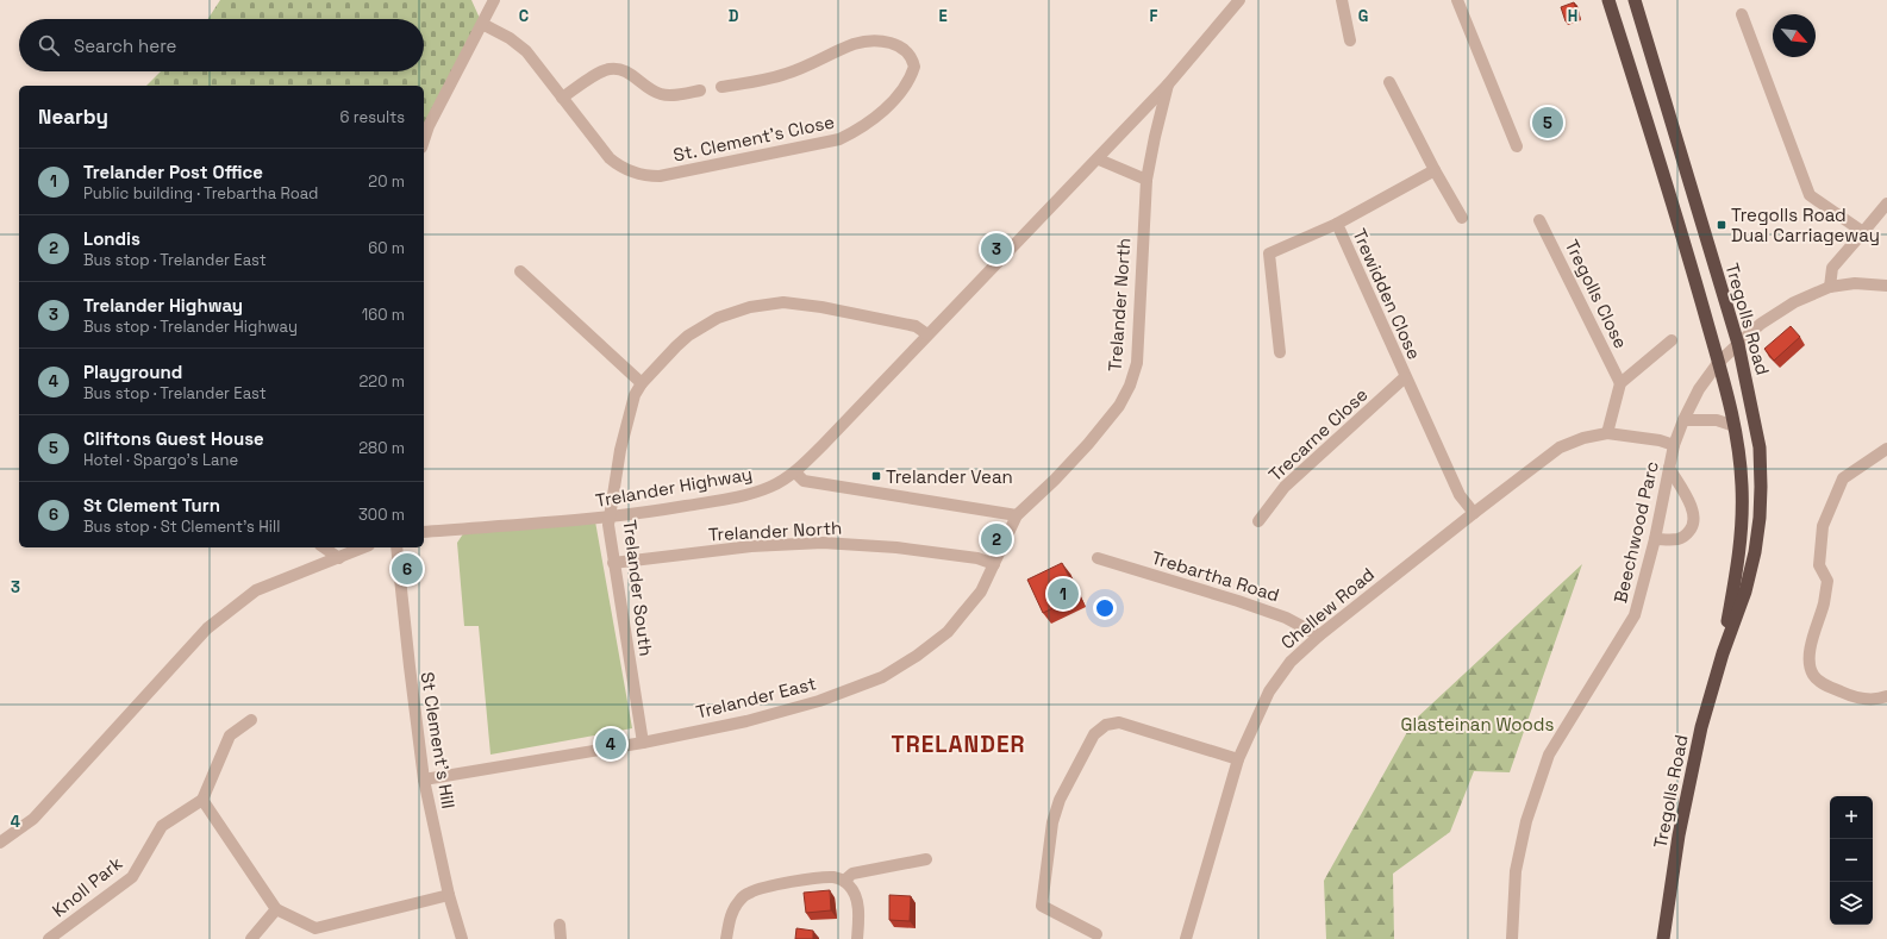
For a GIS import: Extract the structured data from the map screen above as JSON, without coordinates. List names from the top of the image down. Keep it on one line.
{"streets":{"highway":["Tregolls Road"],"street":["St. Clement's Close","Trewidden Close","Tregolls Close","Trelander North","Trecarne Close","Trelander Highway","Beechwood Parc","Trebartha Road","Trelander South","Chellew Road","Trelander East","St Clement's Hill","Knoll Park"]},"crossings":[["Trewidden Close","Trecarne Close"],["Trewidden Close","Chellew Road"],["Trelander North","Trelander Highway"],["Trelander North","Trelander South"],["Trelander North","Trelander East"],["Tregolls Road","Beechwood Parc"],["Trelander Highway","Trelander South"],["Beechwood Parc","Chellew Road"],["Trebartha Road","Chellew Road"],["Trelander South","Trelander East"],["Trelander East","St Clement's Hill"]],"districts":["TRELANDER"],"parks":["Glasteinan Woods"],"places":{"transit":["Tregolls Road Dual Carriageway","Trelander Vean"]},"north":"bottom right","page":{"search":"Search here","heading":["Nearby","6 results"],"pins":["5","3","2","6","1","4"],"list":[{"mark":"1","name":"Trelander Post Office","note":"Public building · Trebartha Road","value":"20 m"},{"mark":"2","name":"Londis","note":"Bus stop · Trelander East","value":"60 m"},{"mark":"3","name":"Trelander Highway","note":"Bus stop · Trelander Highway","value":"160 m"},{"mark":"4","name":"Playground","note":"Bus stop · Trelander East","value":"220 m"},{"mark":"5","name":"Cliftons Guest House","note":"Hotel · Spargo's Lane","value":"280 m"},{"mark":"6","name":"St Clement Turn","note":"Bus stop · St Clement's Hill","value":"300 m"}],"map_buttons":["+","−"]},"grid":{"columns":["C","D","E","F","G","H"],"rows":["3","4"]}}
